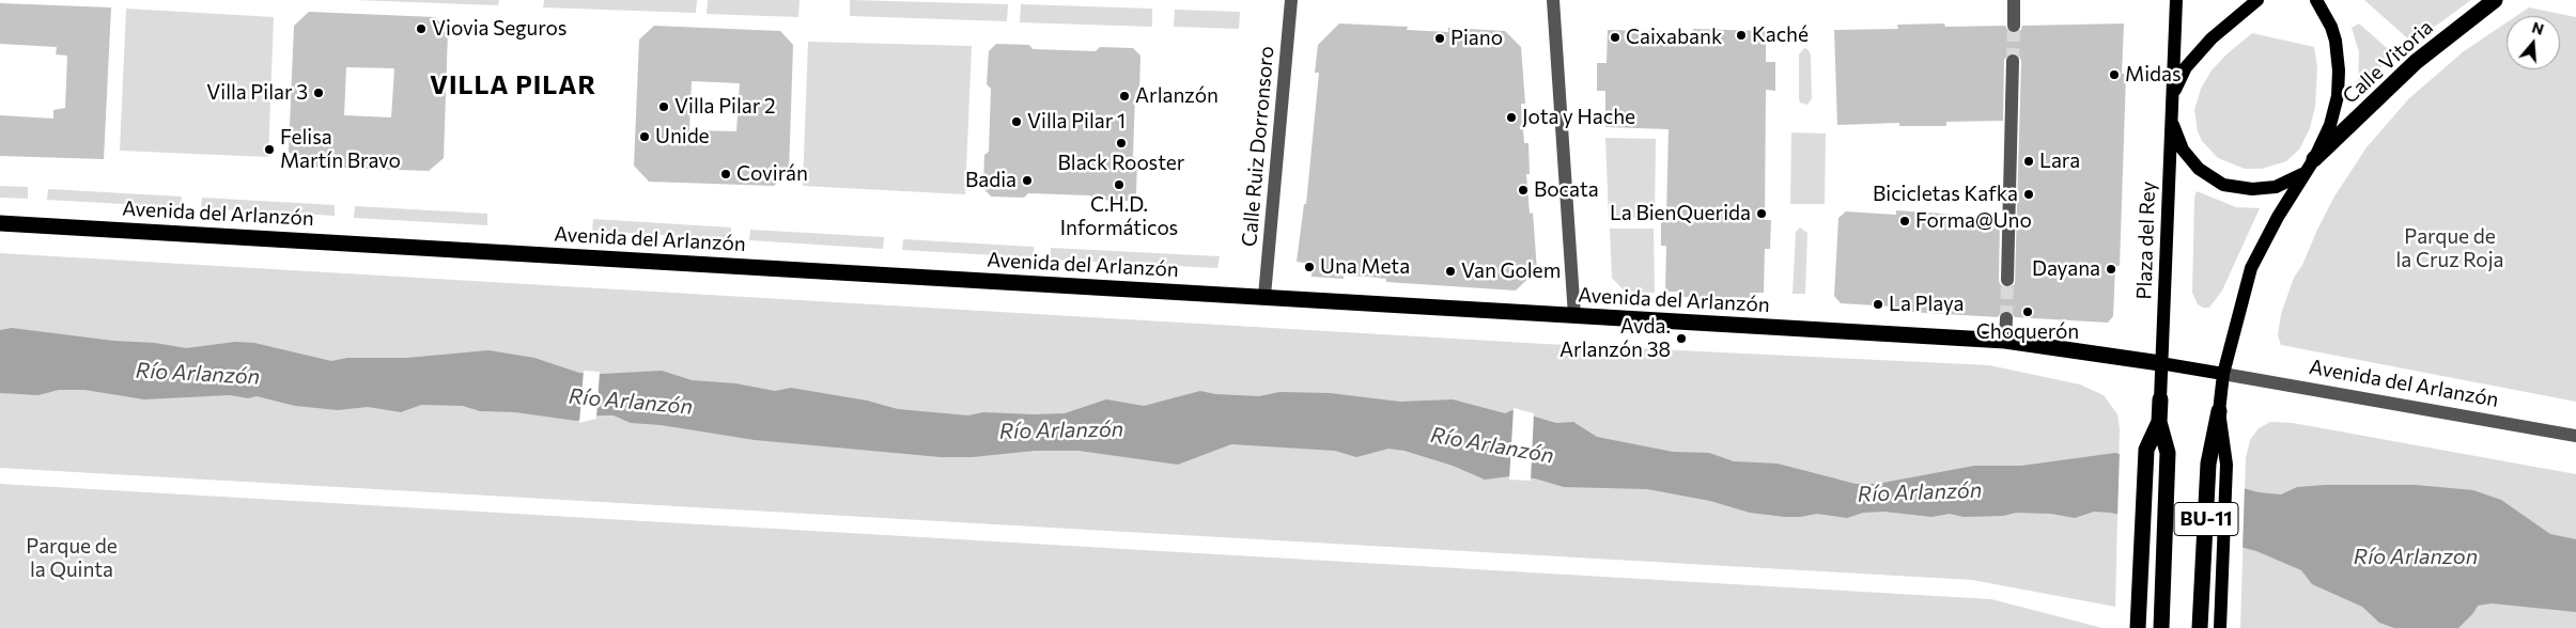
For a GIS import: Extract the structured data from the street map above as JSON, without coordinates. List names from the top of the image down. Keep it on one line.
{"streets":{"highway":["Calle Vitoria","Avenida del Arlanzón","BU-11"],"main road":["Plaza del Rey"],"street":["Calle Ruiz Dorronsoro"]},"crossings":[["Calle Vitoria","Plaza del Rey"],["Calle Ruiz Dorronsoro","Avenida del Arlanzón"],["Avenida del Arlanzón","Plaza del Rey"],["Plaza del Rey","BU-11"]],"districts":["VILLA PILAR"],"water":["Río Arlanzón","Río Arlanzon"],"parks":["Parque de la Cruz Roja","Parque de la Quinta"],"places":["Viovia Seguros","Kaché","Caixabank","Piano","Midas","Villa Pilar 3","Arlanzón","Villa Pilar 2","Jota y Hache","Villa Pilar 1","Unide","Black Rooster","Felisa Martín Bravo","Lara","Covirán","Badia","C.H.D. Informáticos","Bocata","Bicicletas Kafka","La BienQuerida","Forma@Uno","Una Meta","Dayana","Van Golem","La Playa","Choquerón","Avda. Arlanzón 38"],"north":"top"}
